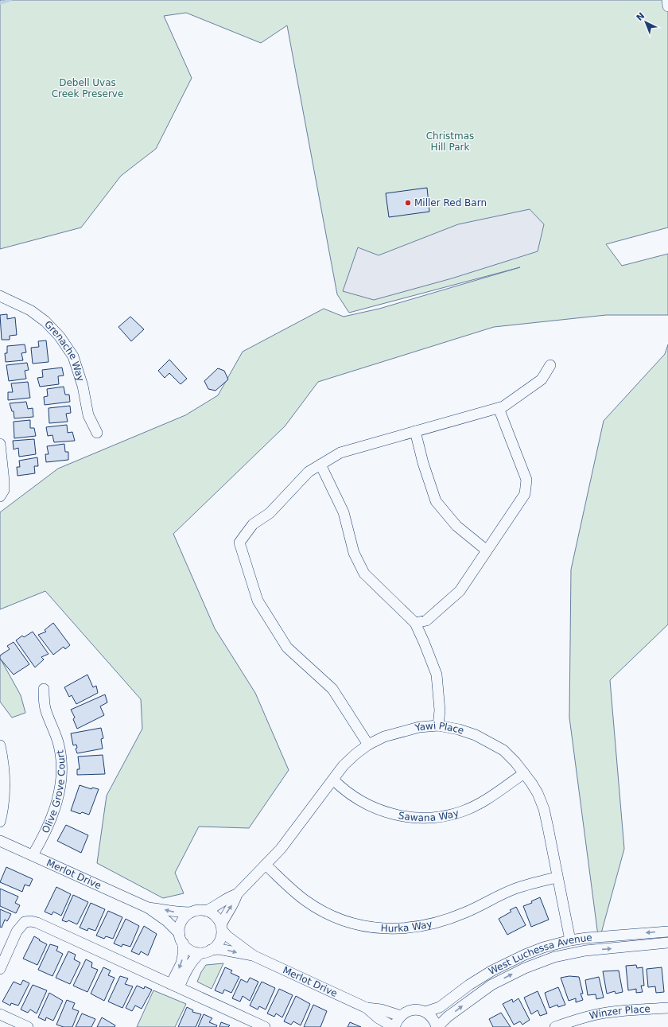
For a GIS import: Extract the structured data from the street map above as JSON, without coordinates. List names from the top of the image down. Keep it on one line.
{"streets":{"street":["Grenache Way","Yawi Place","Olive Grove Court","Sawana Way","Merlot Drive","Hurka Way","West Luchessa Avenue","Winzer Place"]},"crossings":[["Yawi Place","Sawana Way"],["Yawi Place","Hurka Way"],["Yawi Place","West Luchessa Avenue"],["Olive Grove Court","Merlot Drive"]],"parks":["Debell Uvas Creek Preserve","Christmas Hill Park"],"places":["Miller Red Barn"],"north":"top left"}
